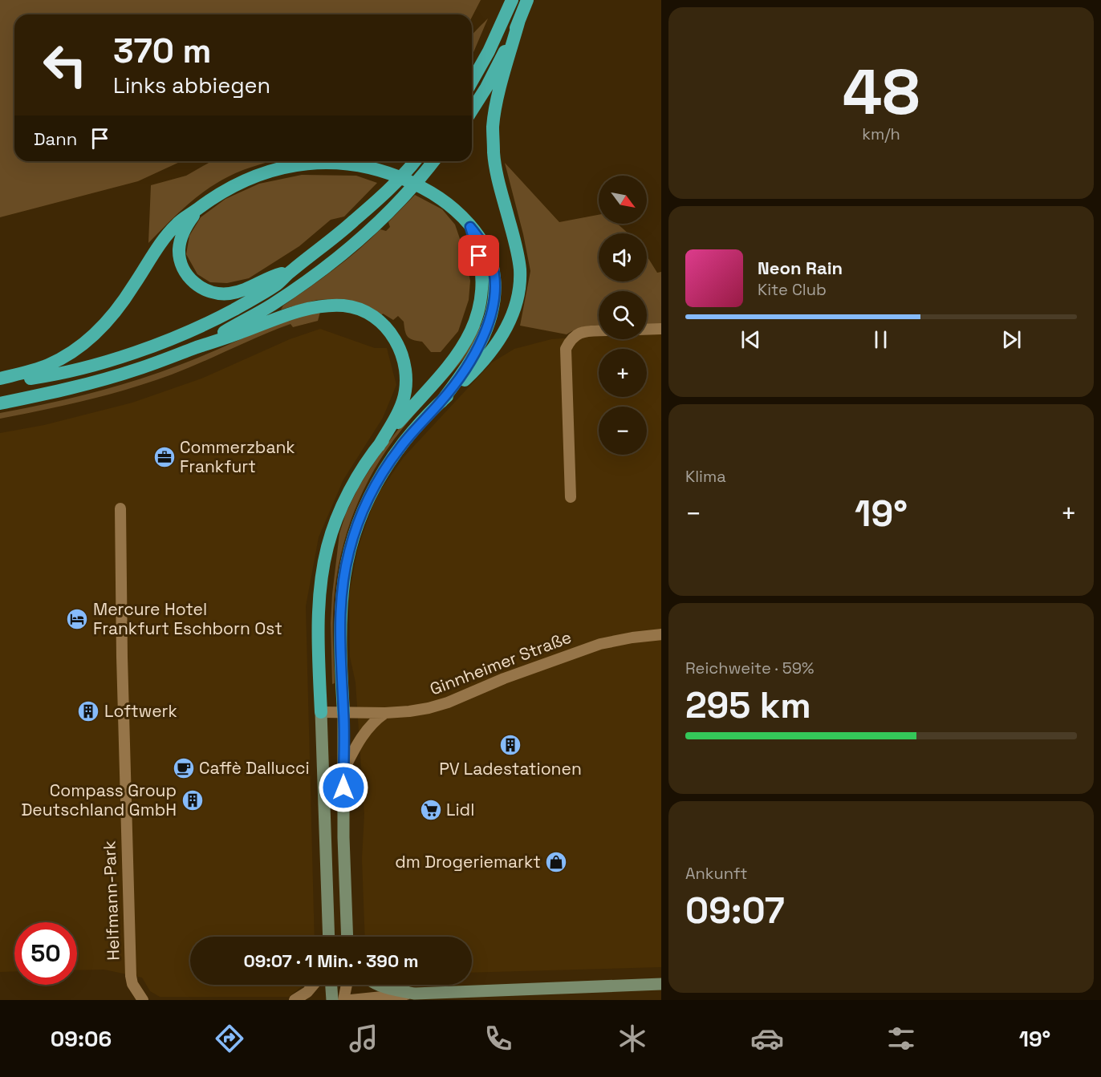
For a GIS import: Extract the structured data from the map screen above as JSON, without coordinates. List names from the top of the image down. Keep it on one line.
{"streets":{"street":["Ginnheimer Straße","Helfmann-Park"]},"places":{"office":["Commerzbank Frankfurt"],"hotel":["Mercure Hotel Frankfurt Eschborn Ost"],"building":["Loftwerk","PV Ladestationen","Compass Group Deutschland GmbH"],"cafe":["Caffè Dallucci"],"supermarket":["Lidl"],"shop":["dm Drogeriemarkt"]},"north":"bottom right","page":{"tile":[["48","km/h"],"Klima",["Reichweite · 59%","295 km"],["Ankunft","09:07"]],"turn":["370 m","Links abbiegen"],"then":"Dann","map_buttons":["+","−"],"song":["Neon Rain","Kite Club"],"heat":["−","19°","+"],"limit":"50","trip":"09:07 · 1 Min. · 390 m","tabs":["09:06","19°"]}}
